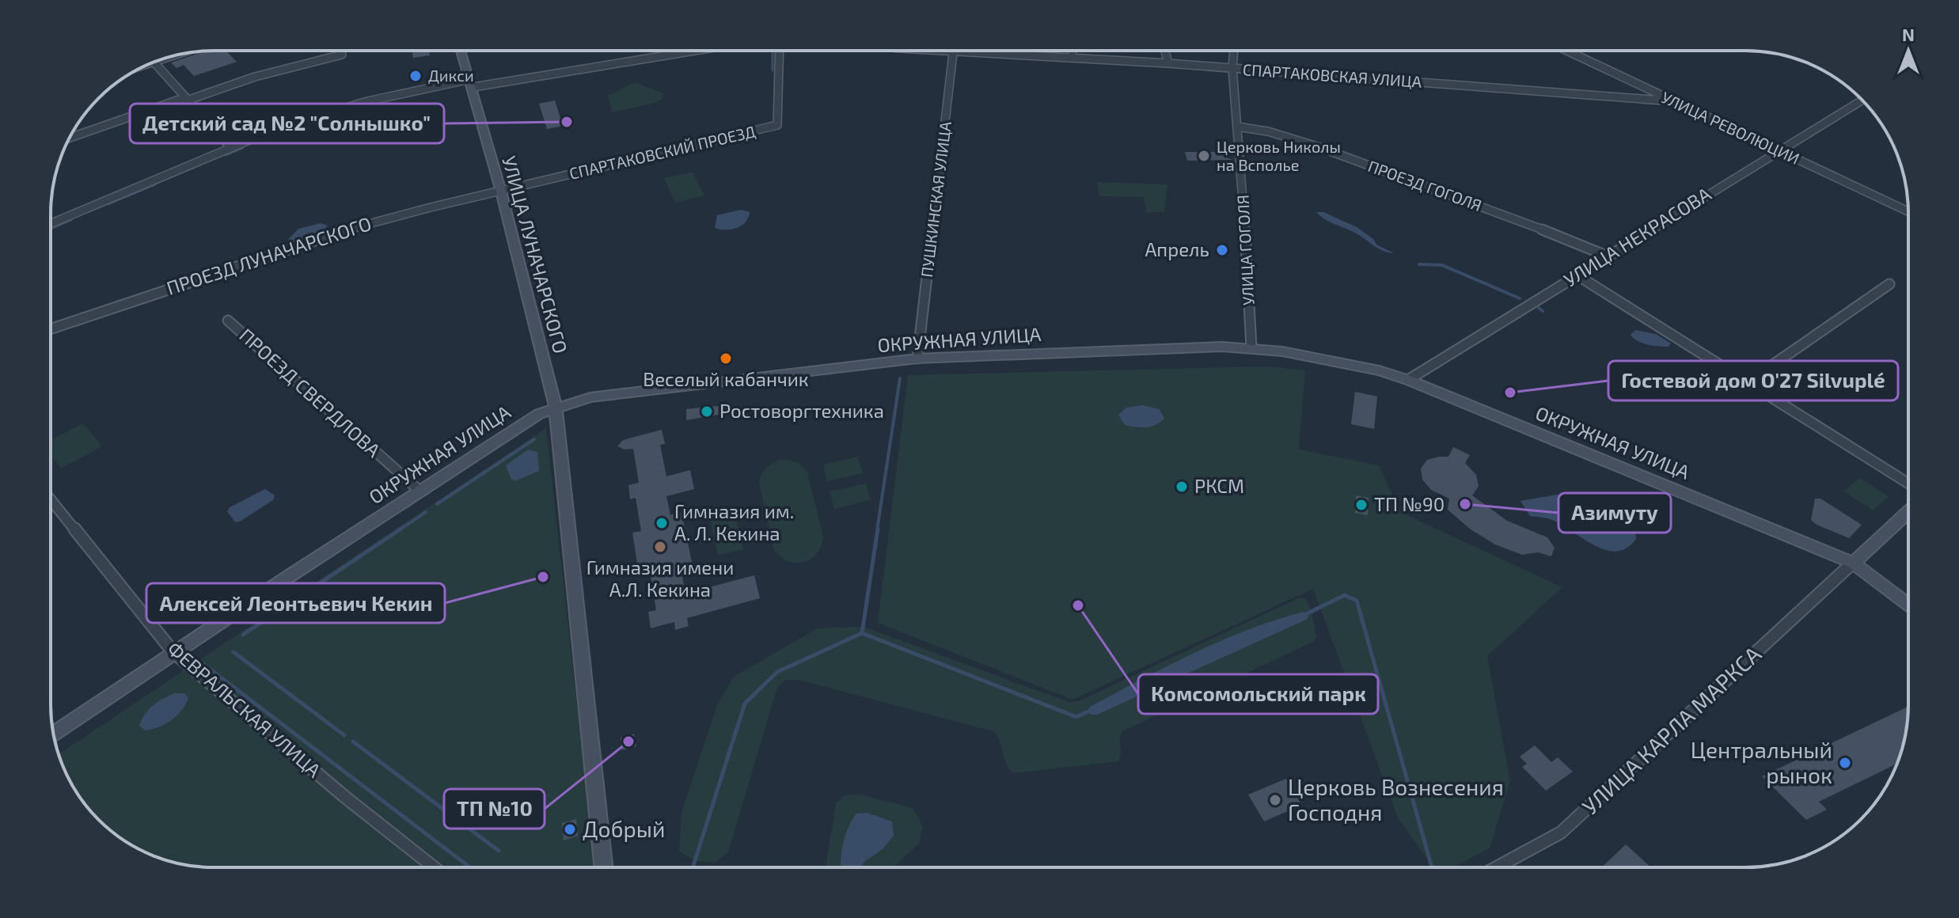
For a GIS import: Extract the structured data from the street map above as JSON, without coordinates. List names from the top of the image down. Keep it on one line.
{"streets":{"main road":["УЛИЦА ЛУНАЧАРСКОГО","ОКРУЖНАЯ УЛИЦА"],"street":["СПАРТАКОВСКАЯ УЛИЦА","УЛИЦА РЕВОЛЮЦИИ","СПАРТАКОВСКИЙ ПРОЕЗД","ПРОЕЗД ГОГОЛЯ","ПУШКИНСКАЯ УЛИЦА","УЛИЦА НЕКРАСОВА","УЛИЦА ГОГОЛЯ","ПРОЕЗД ЛУНАЧАРСКОГО","ПРОЕЗД СВЕРДЛОВА","ФЕВРАЛЬСКАЯ УЛИЦА","УЛИЦА КАРЛА МАРКСА"]},"crossings":[["СПАРТАКОВСКАЯ УЛИЦА","УЛИЦА РЕВОЛЮЦИИ"],["СПАРТАКОВСКАЯ УЛИЦА","УЛИЦА ГОГОЛЯ"],["УЛИЦА РЕВОЛЮЦИИ","УЛИЦА НЕКРАСОВА"],["СПАРТАКОВСКИЙ ПРОЕЗД","УЛИЦА ЛУНАЧАРСКОГО"],["СПАРТАКОВСКИЙ ПРОЕЗД","ПРОЕЗД ЛУНАЧАРСКОГО"],["ПРОЕЗД ГОГОЛЯ","УЛИЦА НЕКРАСОВА"],["ПРОЕЗД ГОГОЛЯ","УЛИЦА ГОГОЛЯ"],["ПУШКИНСКАЯ УЛИЦА","ОКРУЖНАЯ УЛИЦА"],["УЛИЦА НЕКРАСОВА","ОКРУЖНАЯ УЛИЦА"],["УЛИЦА ГОГОЛЯ","ОКРУЖНАЯ УЛИЦА"],["УЛИЦА ЛУНАЧАРСКОГО","ПРОЕЗД ЛУНАЧАРСКОГО"],["УЛИЦА ЛУНАЧАРСКОГО","ОКРУЖНАЯ УЛИЦА"],["ОКРУЖНАЯ УЛИЦА","ПРОЕЗД СВЕРДЛОВА"],["ОКРУЖНАЯ УЛИЦА","ФЕВРАЛЬСКАЯ УЛИЦА"],["ОКРУЖНАЯ УЛИЦА","УЛИЦА КАРЛА МАРКСА"]],"places":["Дикси","Детский сад №2 \"Солнышко\"","Церковь Николы на Всполье","Апрель","Веселый кабанчик","Гостевой дом O'27 Silvuplé","Ростоворгтехника","РКСМ","Азимуту","ТП №90","Гимназия им. А. Л. Кекина","Гимназия имени А.Л. Кекина","Алексей Леонтьевич Кекин","Комсомольский парк","ТП №10","Центральный рынок","Церковь Вознесения Господня","Добрый"],"north":"top"}
